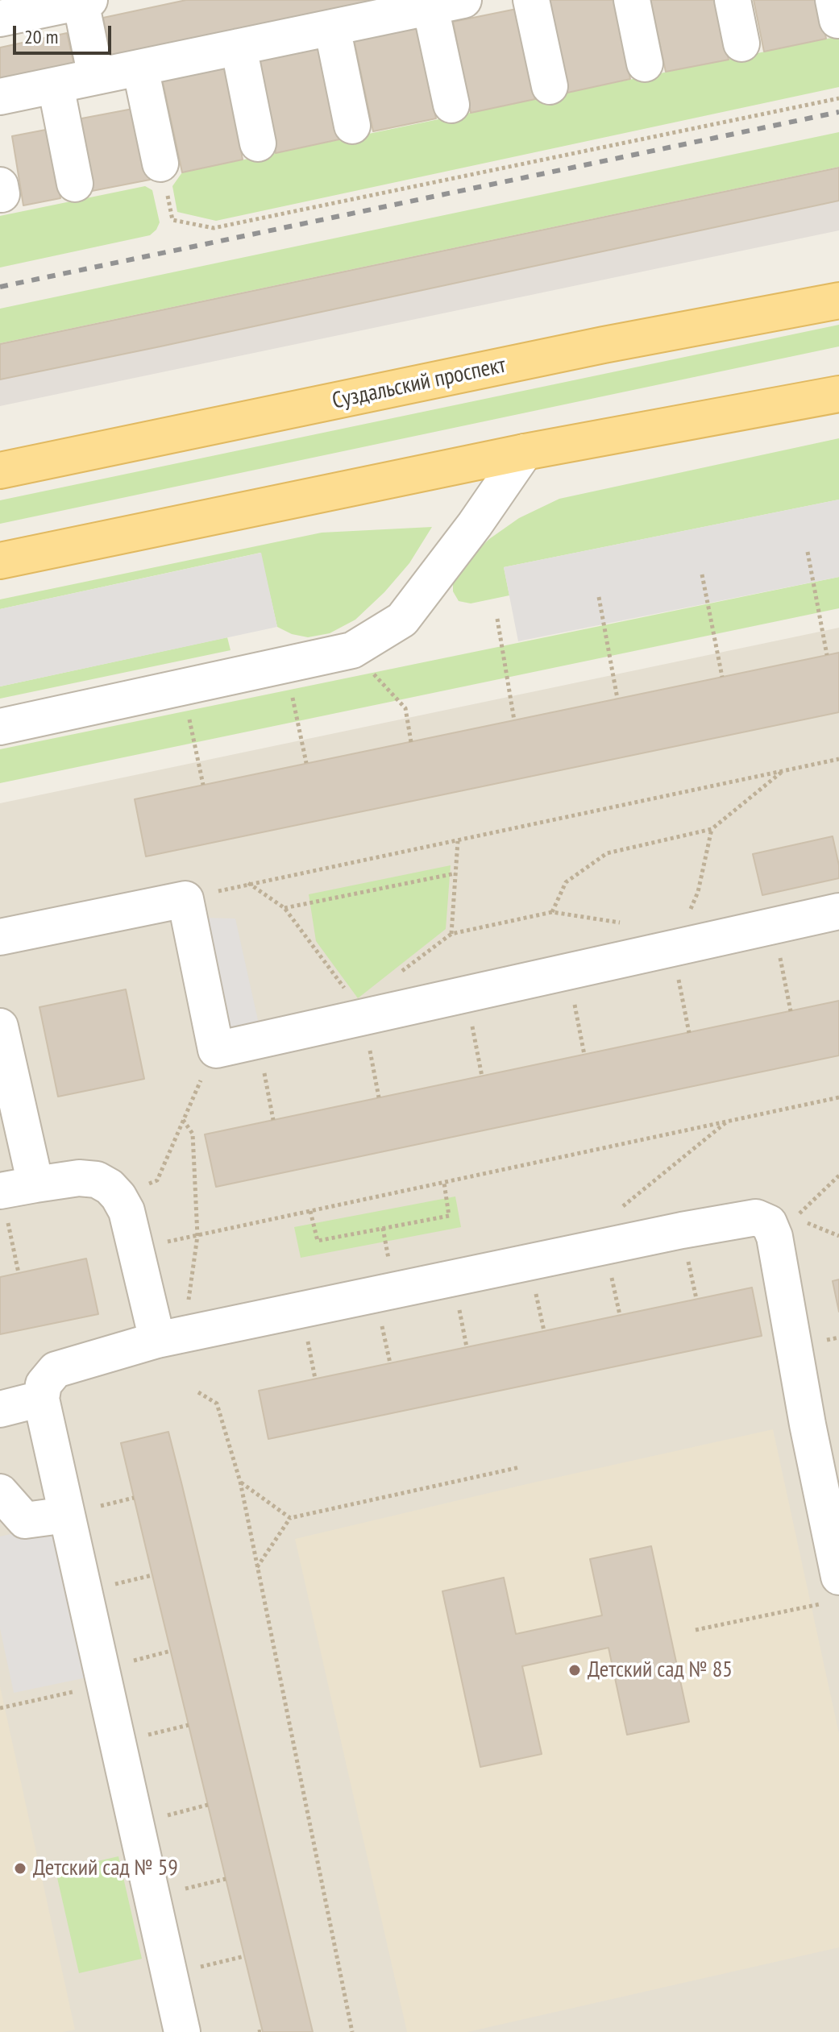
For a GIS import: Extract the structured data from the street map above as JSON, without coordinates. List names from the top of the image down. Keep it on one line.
{"streets":{"main road":["Суздальский проспект"]},"places":["Детский сад № 85","Детский сад № 59"],"scale_bar":"20 m"}
